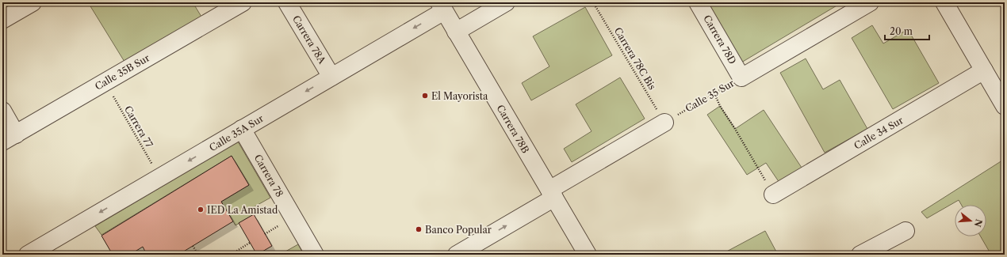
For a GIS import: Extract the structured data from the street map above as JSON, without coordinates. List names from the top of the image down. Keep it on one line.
{"streets":{"street":["Carrera 78A","Carrera 78D","Calle 35B Sur","Calle 35 Sur","Carrera 78B","Calle 35A Sur","Calle 34 Sur","Carrera 78"],"path":["Carrera 78C Bis","Carrera 77"]},"crossings":[["Carrera 78A","Calle 35A Sur"],["Carrera 78D","Calle 35 Sur"],["Carrera 78C Bis","Calle 35 Sur"],["Calle 35B Sur","Carrera 77"],["Carrera 77","Calle 35A Sur"],["Carrera 78B","Calle 35A Sur"],["Calle 35A Sur","Carrera 78"]],"one_way":["Calle 35A Sur"],"places":["El Mayorista","IED La Amistad","Banco Popular"],"scale_bar":"20 m","north":"right"}
